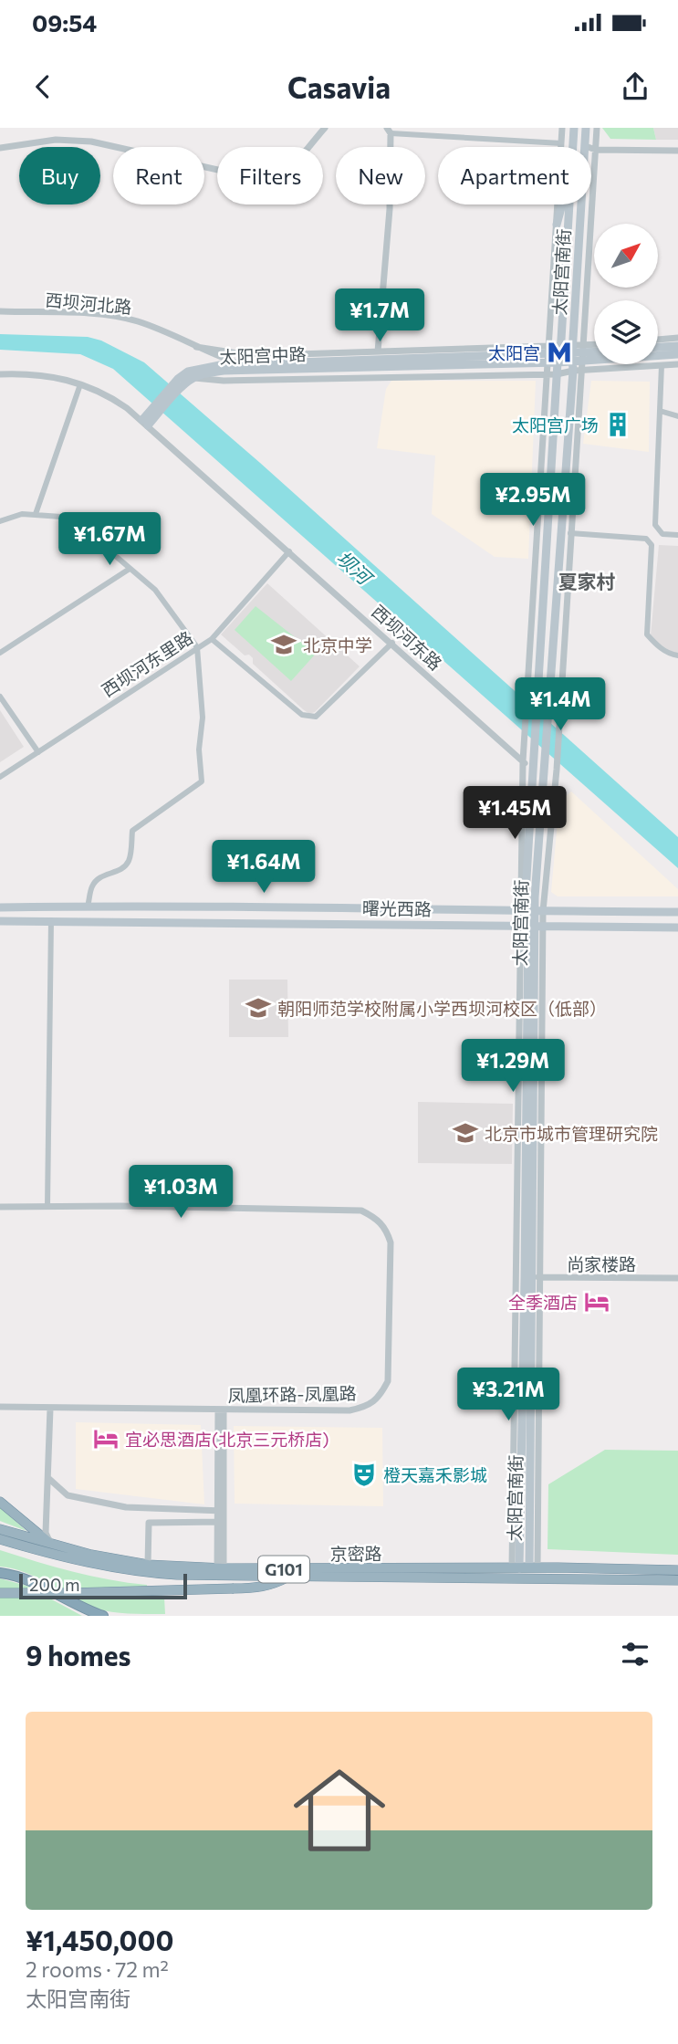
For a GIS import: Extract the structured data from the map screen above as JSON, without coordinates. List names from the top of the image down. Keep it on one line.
{"streets":{"highway":["京密路","G101"],"main road":["太阳宫南街","太阳宫中路","曙光西路"],"street":["西坝河北路","西坝河东路","西坝河东里路","尚家楼路","凤凰环路-凤凰路"]},"crossings":[["太阳宫南街","太阳宫中路"],["太阳宫南街","西坝河东路"],["太阳宫南街","曙光西路"],["太阳宫南街","尚家楼路"],["太阳宫南街","京密路"],["西坝河北路","太阳宫中路"],["西坝河东路","西坝河东里路"]],"districts":["夏家村"],"water":["坝河"],"places":{"metro station":["太阳宫"],"building":["太阳宫广场"],"school or university":["北京中学","朝阳师范学校附属小学西坝河校区（低部）","北京市城市管理研究院"],"hotel":["全季酒店","宜必思酒店(北京三元桥店)"],"theatre":["橙天嘉禾影城"]},"scale_bar":"200 m","north":"top right","page":{"status":"09:54","header":"Casavia","chip":["Buy","Rent","Filters","New","Apartment"],"price":["¥1.7M","¥2.95M","¥1.67M","¥1.4M","¥1.45M","¥1.64M","¥1.29M","¥1.03M","¥3.21M"],"scale":"200 m","heading":"9 homes","list":[{"name":"¥1,450,000","note":"2 rooms · 72 m² · 太阳宫南街"}]}}
